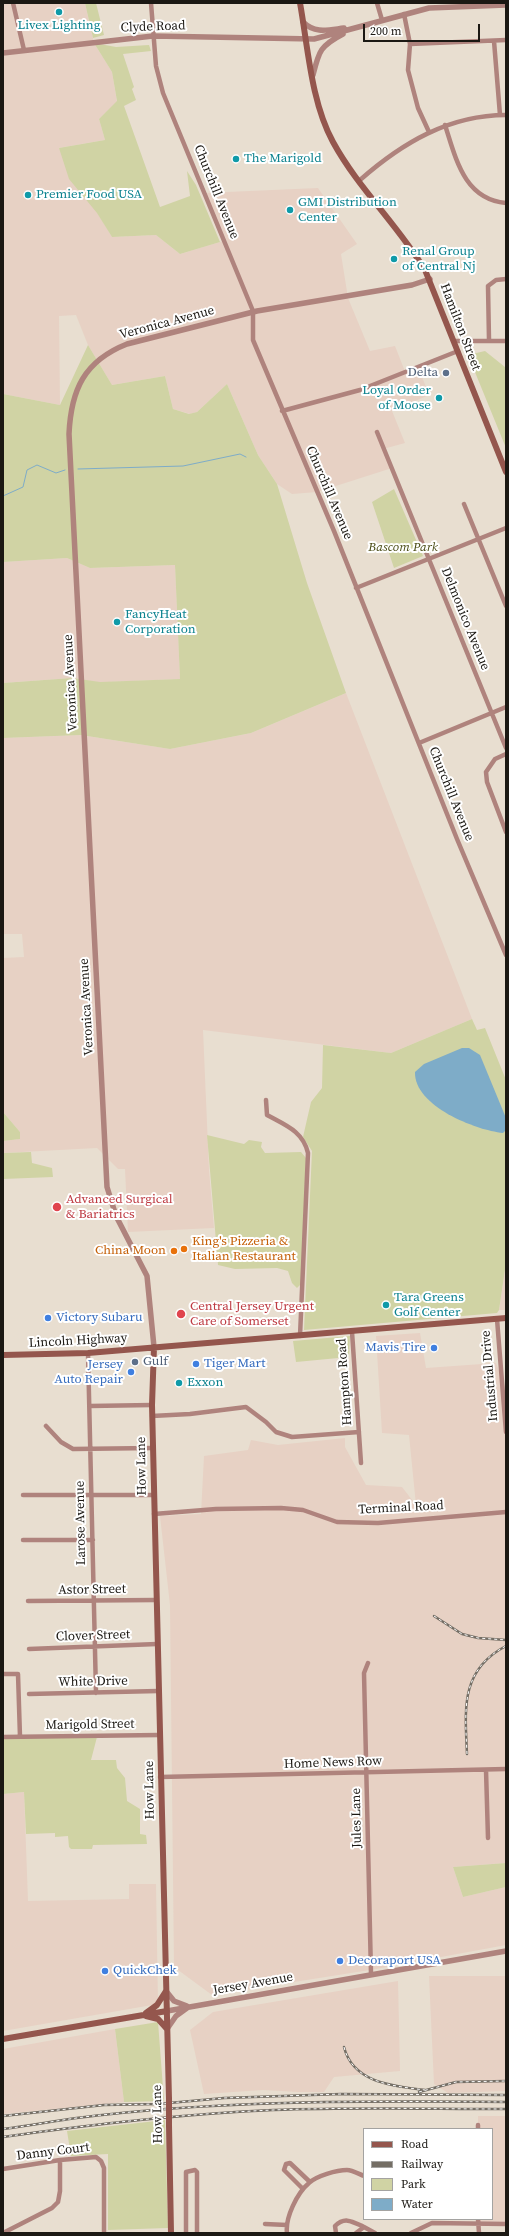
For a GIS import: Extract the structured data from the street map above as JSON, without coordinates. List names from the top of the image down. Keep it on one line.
{"streets":{"main road":["Hamilton Street","Lincoln Highway","How Lane","Jersey Avenue"],"street":["Clyde Road","Churchill Avenue","Veronica Avenue","Delmonico Avenue","Industrial Drive","Hampton Road","Terminal Road","Larose Avenue","Astor Street","Clover Street","White Drive","Marigold Street","Home News Row","Jules Lane","Danny Court"]},"crossings":[["Clyde Road","Churchill Avenue"],["Clyde Road","Hamilton Street"],["Churchill Avenue","Veronica Avenue"],["Veronica Avenue","Hamilton Street"],["Veronica Avenue","Lincoln Highway"],["Veronica Avenue","How Lane"],["Lincoln Highway","Industrial Drive"],["Lincoln Highway","Hampton Road"],["Lincoln Highway","How Lane"],["Lincoln Highway","Larose Avenue"],["Hampton Road","How Lane"],["How Lane","Terminal Road"],["How Lane","Astor Street"],["How Lane","Clover Street"],["How Lane","White Drive"],["How Lane","Marigold Street"],["How Lane","Home News Row"],["How Lane","Jersey Avenue"],["Larose Avenue","Astor Street"],["Larose Avenue","Clover Street"],["Larose Avenue","White Drive"],["Home News Row","Jules Lane"],["Jules Lane","Jersey Avenue"]],"parks":["Bascom Park"],"places":["Livex Lighting","The Marigold","Premier Food USA","GMI Distribution Center","Renal Group of Central Nj","Delta","Loyal Order of Moose","FancyHeat Corporation","Advanced Surgical & Bariatrics","King's Pizzeria & Italian Restaurant","China Moon","Tara Greens Golf Center","Central Jersey Urgent Care of Somerset","Victory Subaru","Mavis Tire","Gulf","Tiger Mart","Jersey Auto Repair","Exxon","Decoraport USA","QuickChek"],"legend":["Road","Railway","Park","Water"],"scale_bar":"200 m"}
